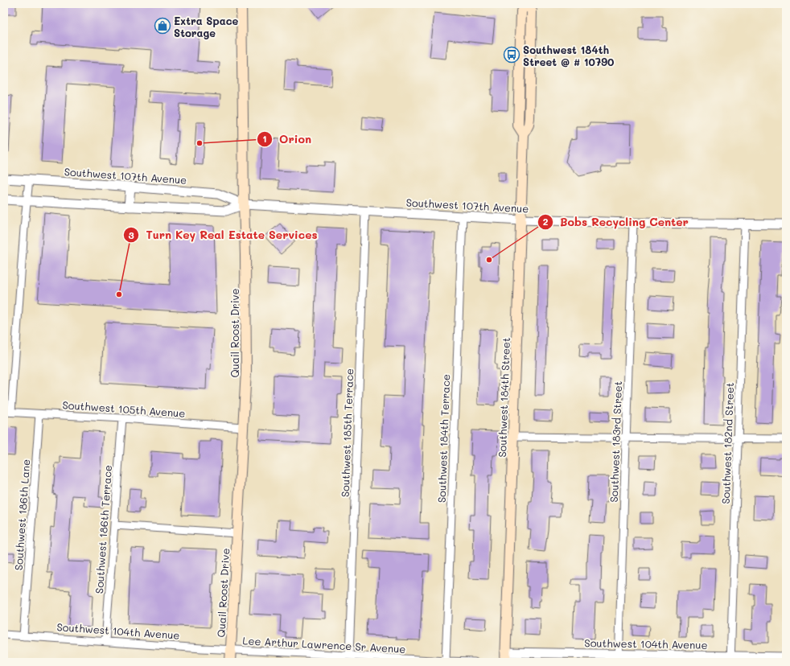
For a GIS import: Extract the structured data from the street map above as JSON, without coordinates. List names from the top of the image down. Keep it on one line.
{"streets":{"main road":["Quail Roost Drive","Southwest 184th Street"],"street":["Southwest 107th Avenue","Southwest 105th Avenue","Southwest 185th Terrace","Southwest 184th Terrace","Southwest 183rd Street","Southwest 182nd Street","Southwest 186th Lane","Southwest 186th Terrace","Southwest 104th Avenue","Lee Arthur Lawrence Sr Avenue"]},"crossings":[["Southwest 107th Avenue","Quail Roost Drive"],["Southwest 107th Avenue","Southwest 184th Street"],["Southwest 107th Avenue","Southwest 185th Terrace"],["Southwest 107th Avenue","Southwest 184th Terrace"],["Southwest 107th Avenue","Southwest 183rd Street"],["Southwest 107th Avenue","Southwest 182nd Street"],["Quail Roost Drive","Southwest 105th Avenue"],["Quail Roost Drive","Southwest 104th Avenue"],["Quail Roost Drive","Lee Arthur Lawrence Sr Avenue"],["Southwest 184th Street","Southwest 104th Avenue"],["Southwest 105th Avenue","Southwest 186th Lane"],["Southwest 105th Avenue","Southwest 186th Terrace"],["Southwest 185th Terrace","Lee Arthur Lawrence Sr Avenue"],["Southwest 184th Terrace","Lee Arthur Lawrence Sr Avenue"],["Southwest 183rd Street","Southwest 104th Avenue"],["Southwest 182nd Street","Southwest 104th Avenue"],["Southwest 186th Lane","Southwest 104th Avenue"],["Southwest 186th Terrace","Southwest 104th Avenue"],["Southwest 104th Avenue","Lee Arthur Lawrence Sr Avenue"]],"places":{"shop":["Extra Space Storage"],"bus stop":["Southwest 184th Street @ # 10790"],"other":["Orion","Bobs Recycling Center","Turn Key Real Estate Services"]}}
